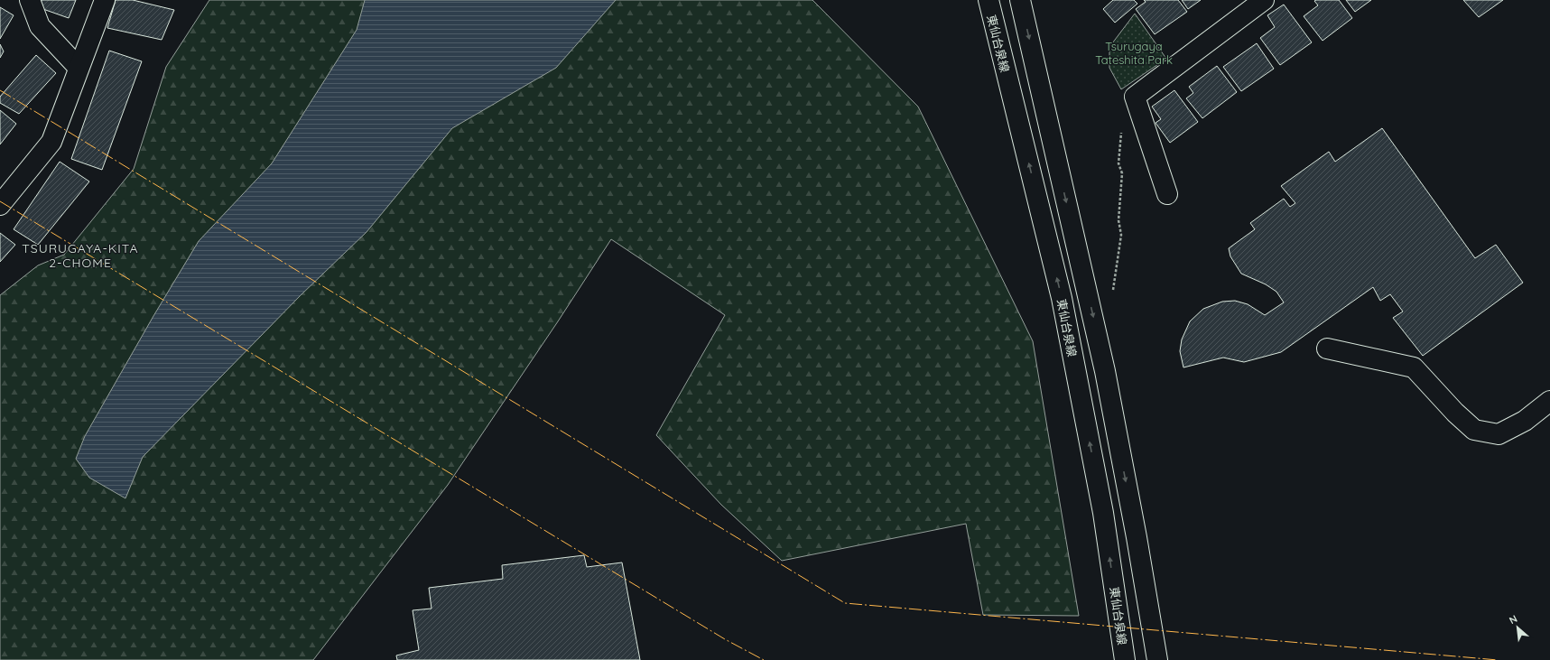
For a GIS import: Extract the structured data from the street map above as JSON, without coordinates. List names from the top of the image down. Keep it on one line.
{"streets":{"street":["東仙台泉線"]},"districts":["TSURUGAYA-KITA 2-CHOME"],"parks":["Tsurugaya Tateshita Park"],"north":"top left"}
